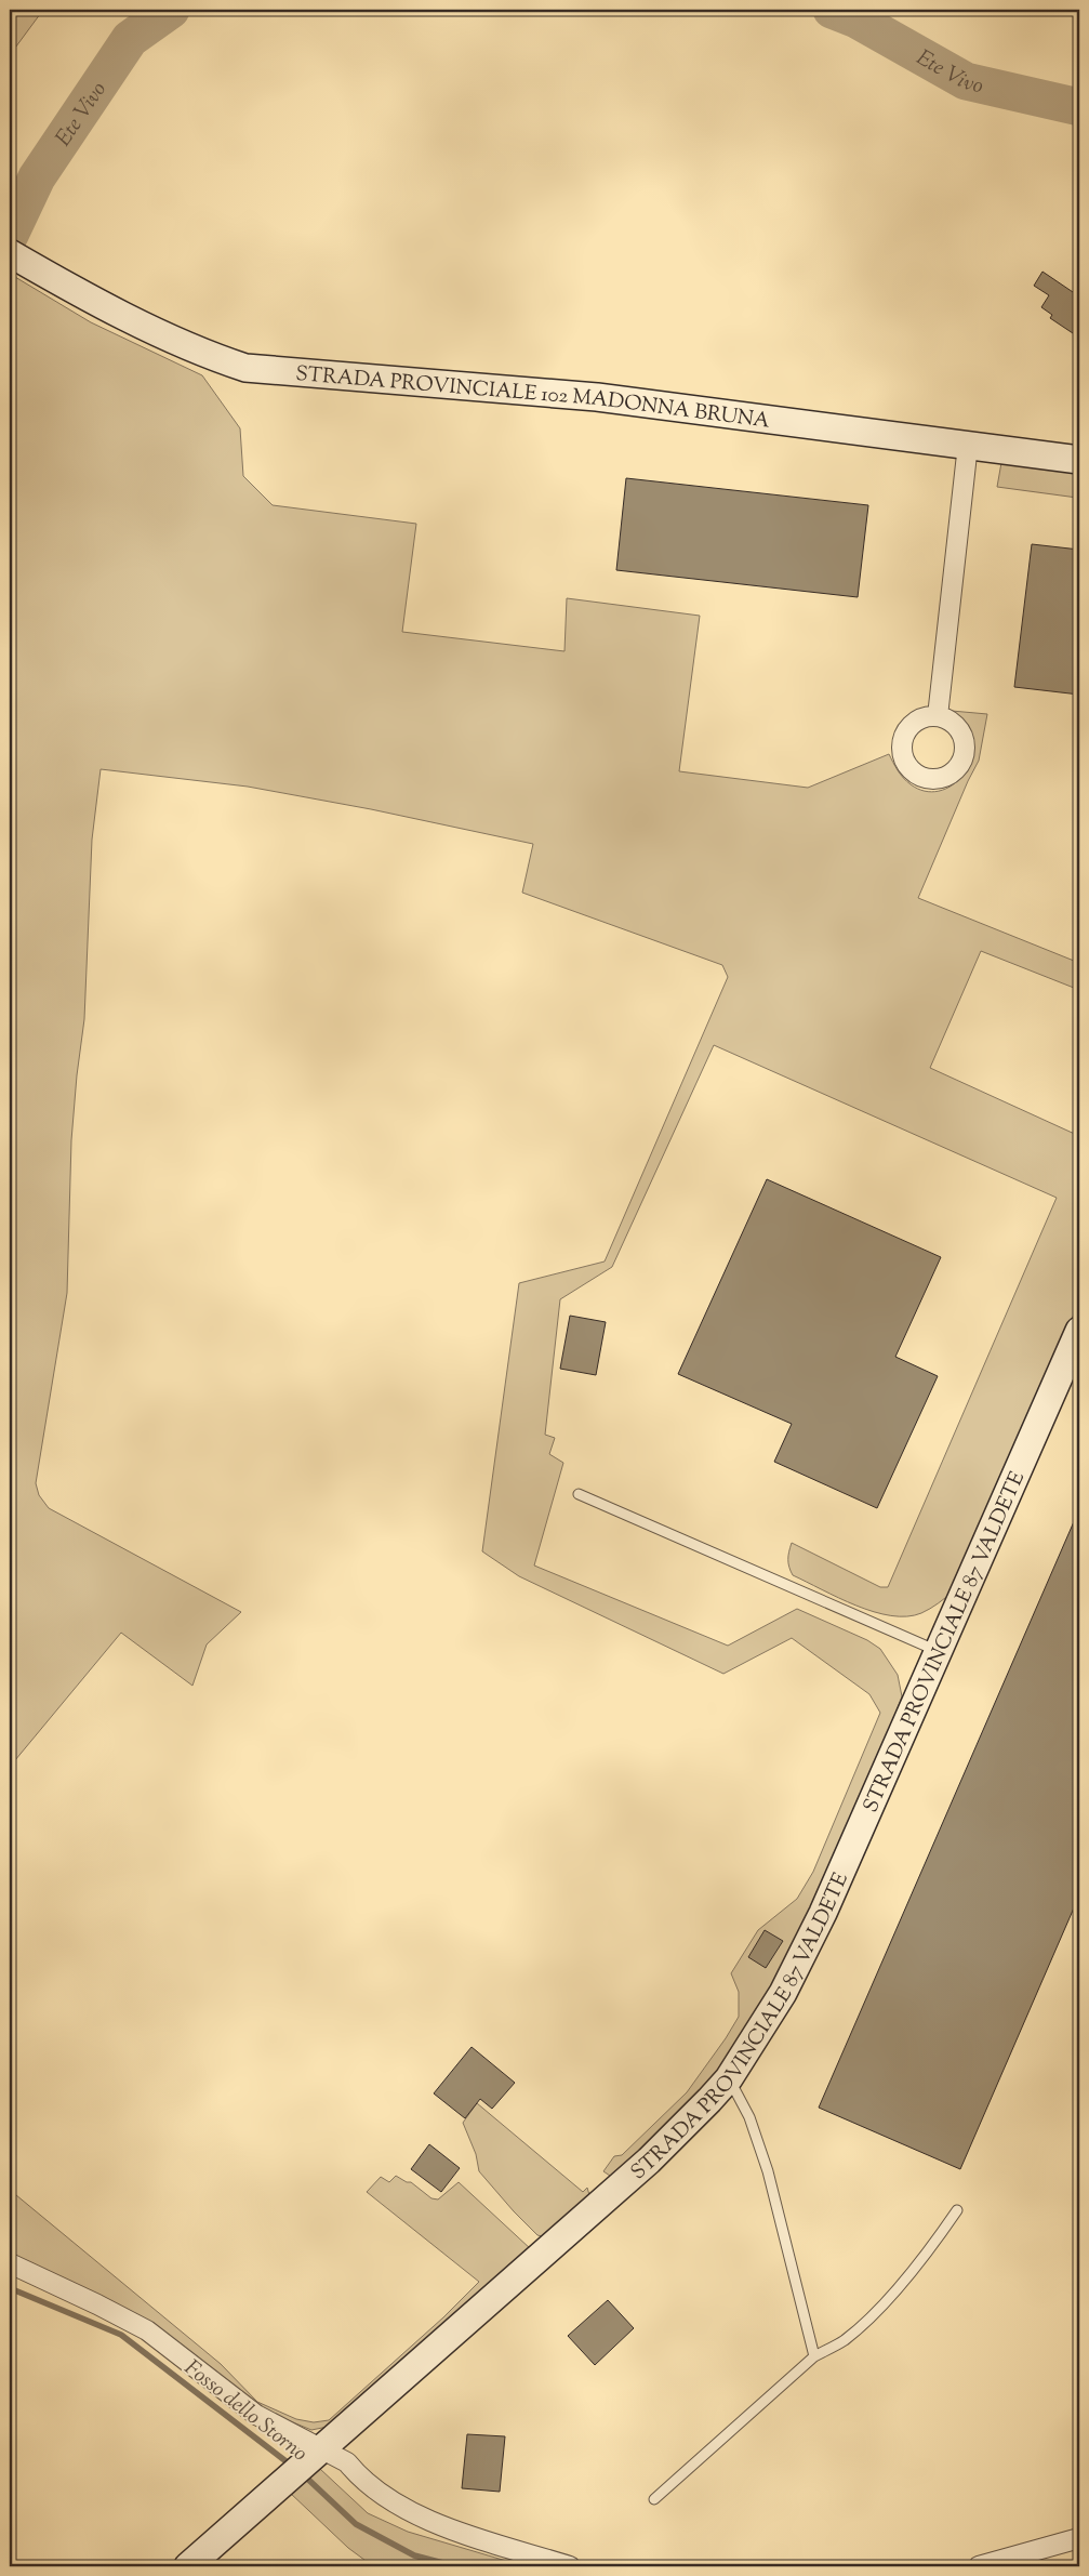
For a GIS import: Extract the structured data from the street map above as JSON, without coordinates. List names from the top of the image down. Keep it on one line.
{"streets":{"main road":["STRADA PROVINCIALE 102 MADONNA BRUNA","STRADA PROVINCIALE 87 VALDETE"]},"water":["Ete Vivo","Fosso dello Storno"]}
